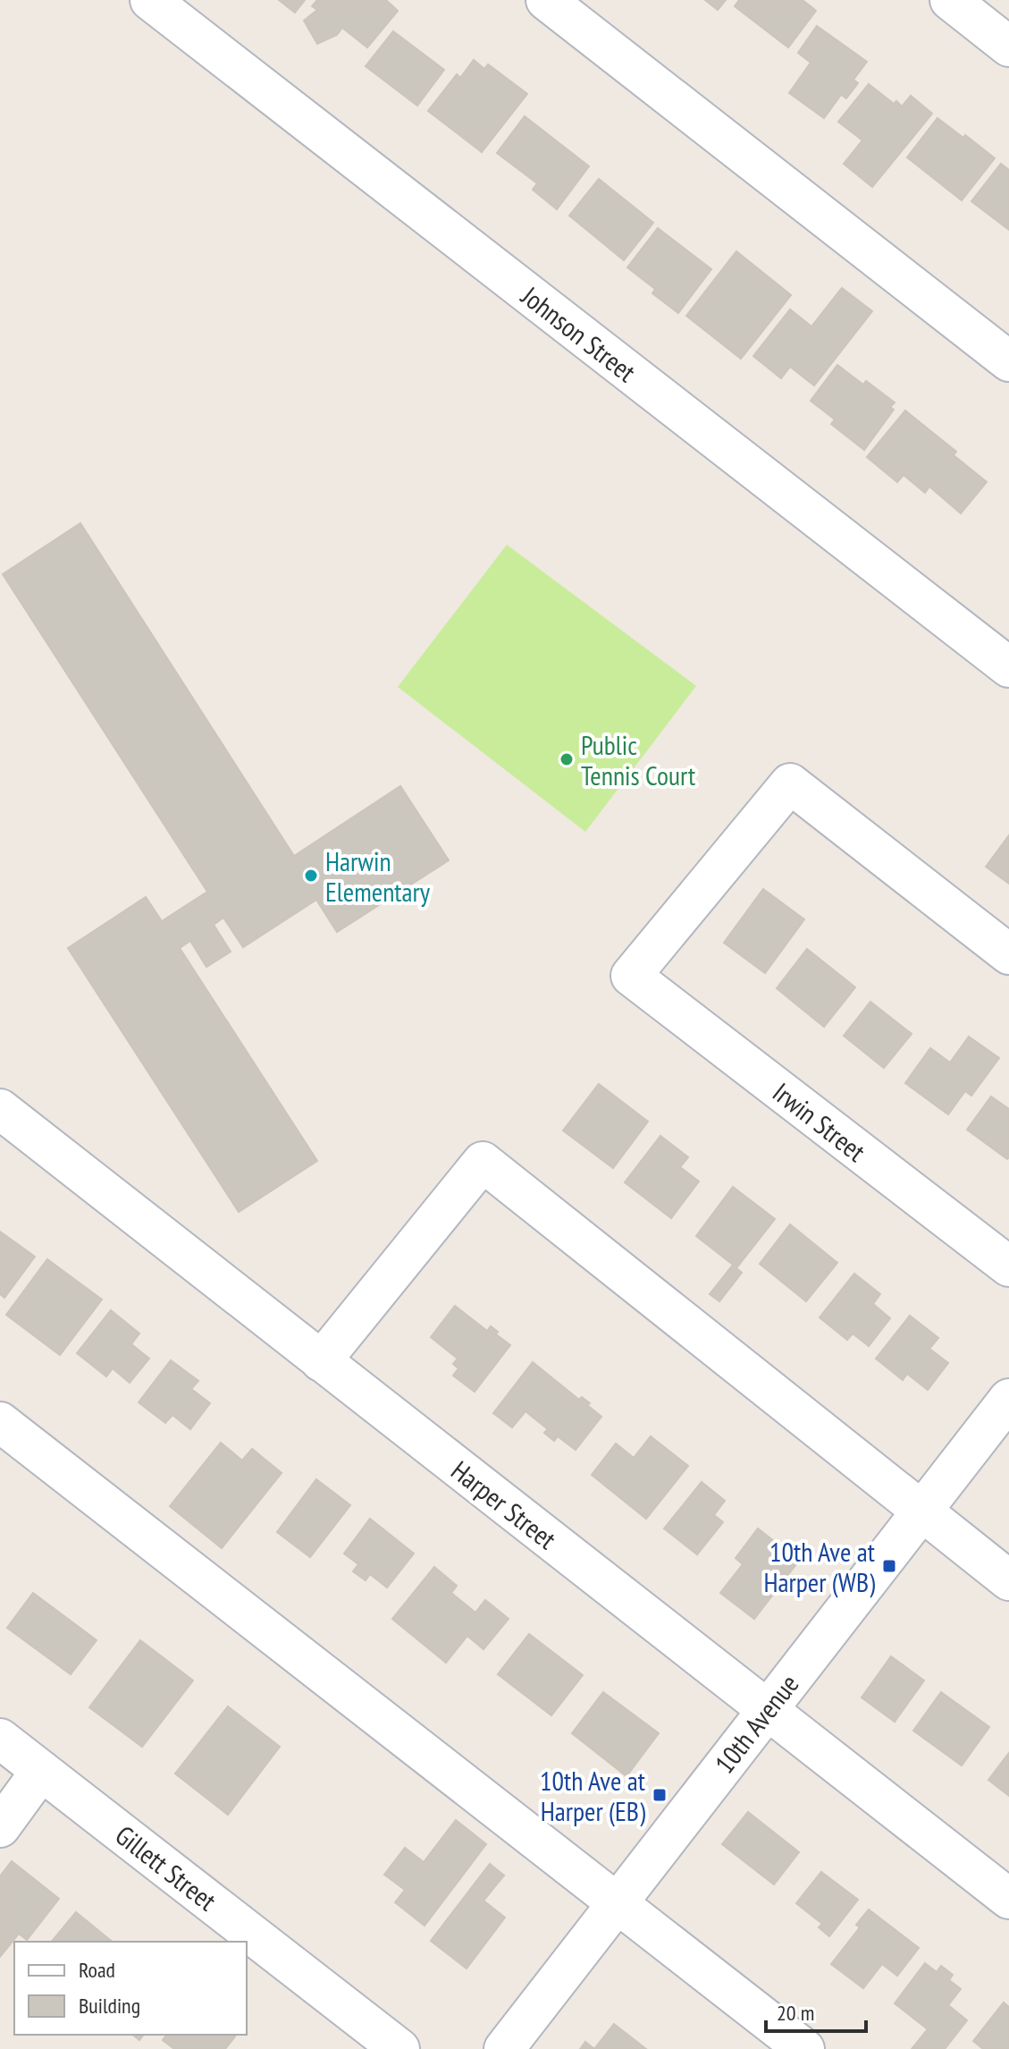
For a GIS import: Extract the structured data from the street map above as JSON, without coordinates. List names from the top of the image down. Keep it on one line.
{"streets":{"street":["Johnson Street","Irwin Street","Harper Street","10th Avenue","Gillett Street"]},"crossings":[["Harper Street","10th Avenue"]],"places":{"other":["Public Tennis Court","Harwin Elementary"],"transit":["10th Ave at Harper (WB)","10th Ave at Harper (EB)"]},"legend":["Road","Building"],"scale_bar":"20 m"}
